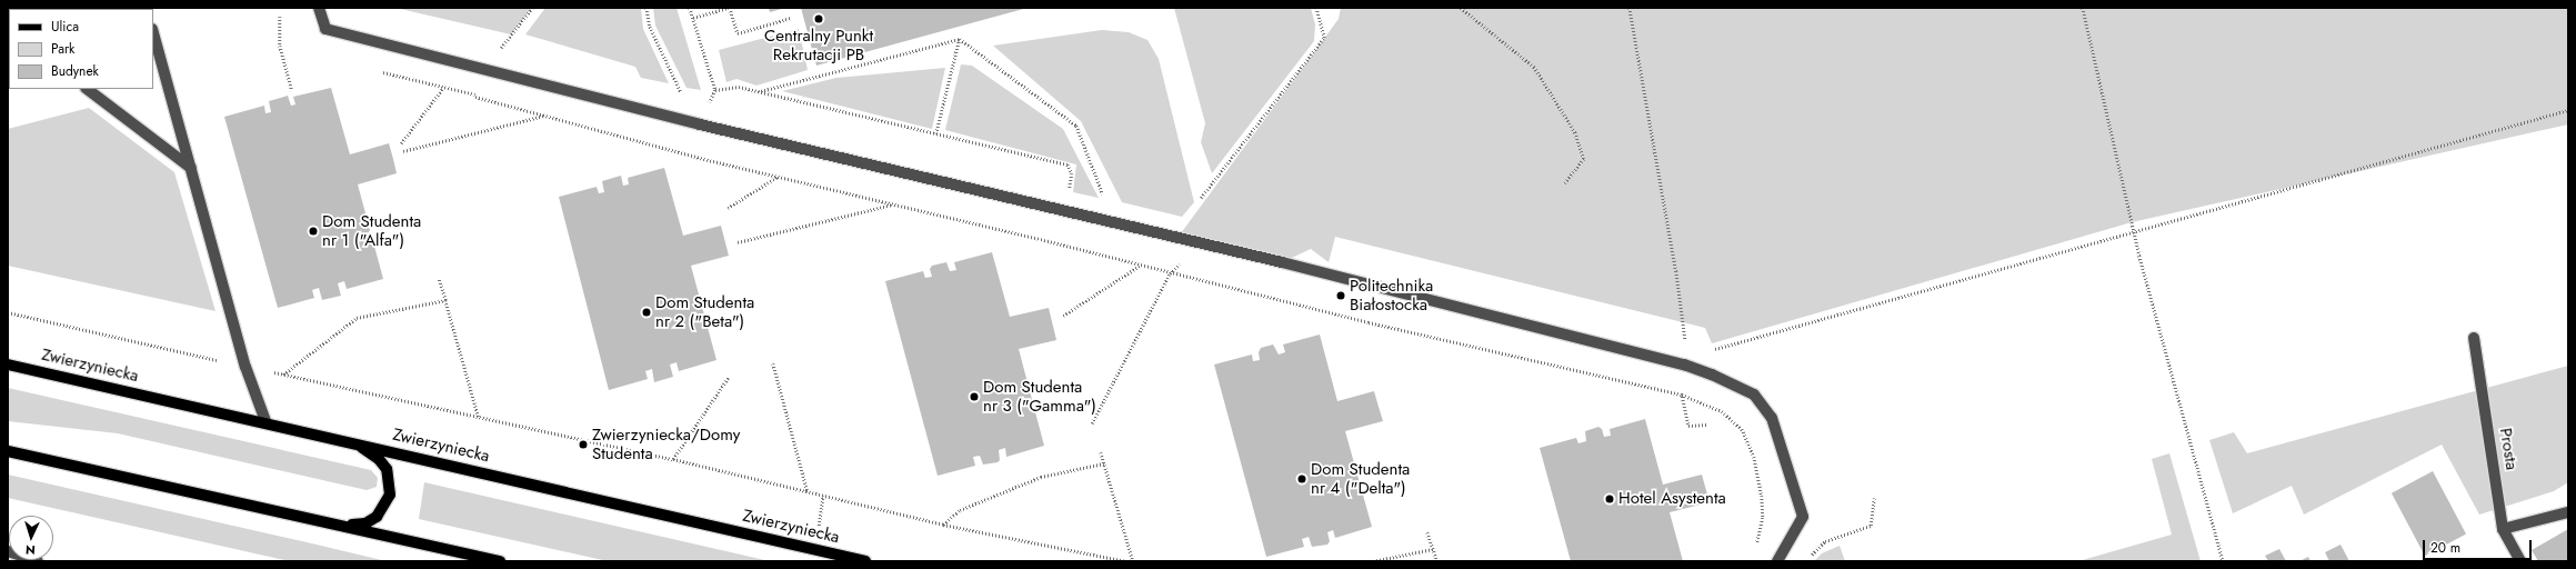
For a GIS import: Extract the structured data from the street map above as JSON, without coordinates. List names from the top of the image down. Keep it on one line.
{"streets":{"main road":["Zwierzyniecka"],"street":["Prosta"]},"places":["Centralny Punkt Rekrutacji PB","Dom Studenta nr 1 (\"Alfa\")","Politechnika Białostocka","Dom Studenta nr 2 (\"Beta\")","Dom Studenta nr 3 (\"Gamma\")","Zwierzyniecka/Domy Studenta","Dom Studenta nr 4 (\"Delta\")","Hotel Asystenta"],"legend":["Ulica","Park","Budynek"],"scale_bar":"20 m","north":"bottom"}
